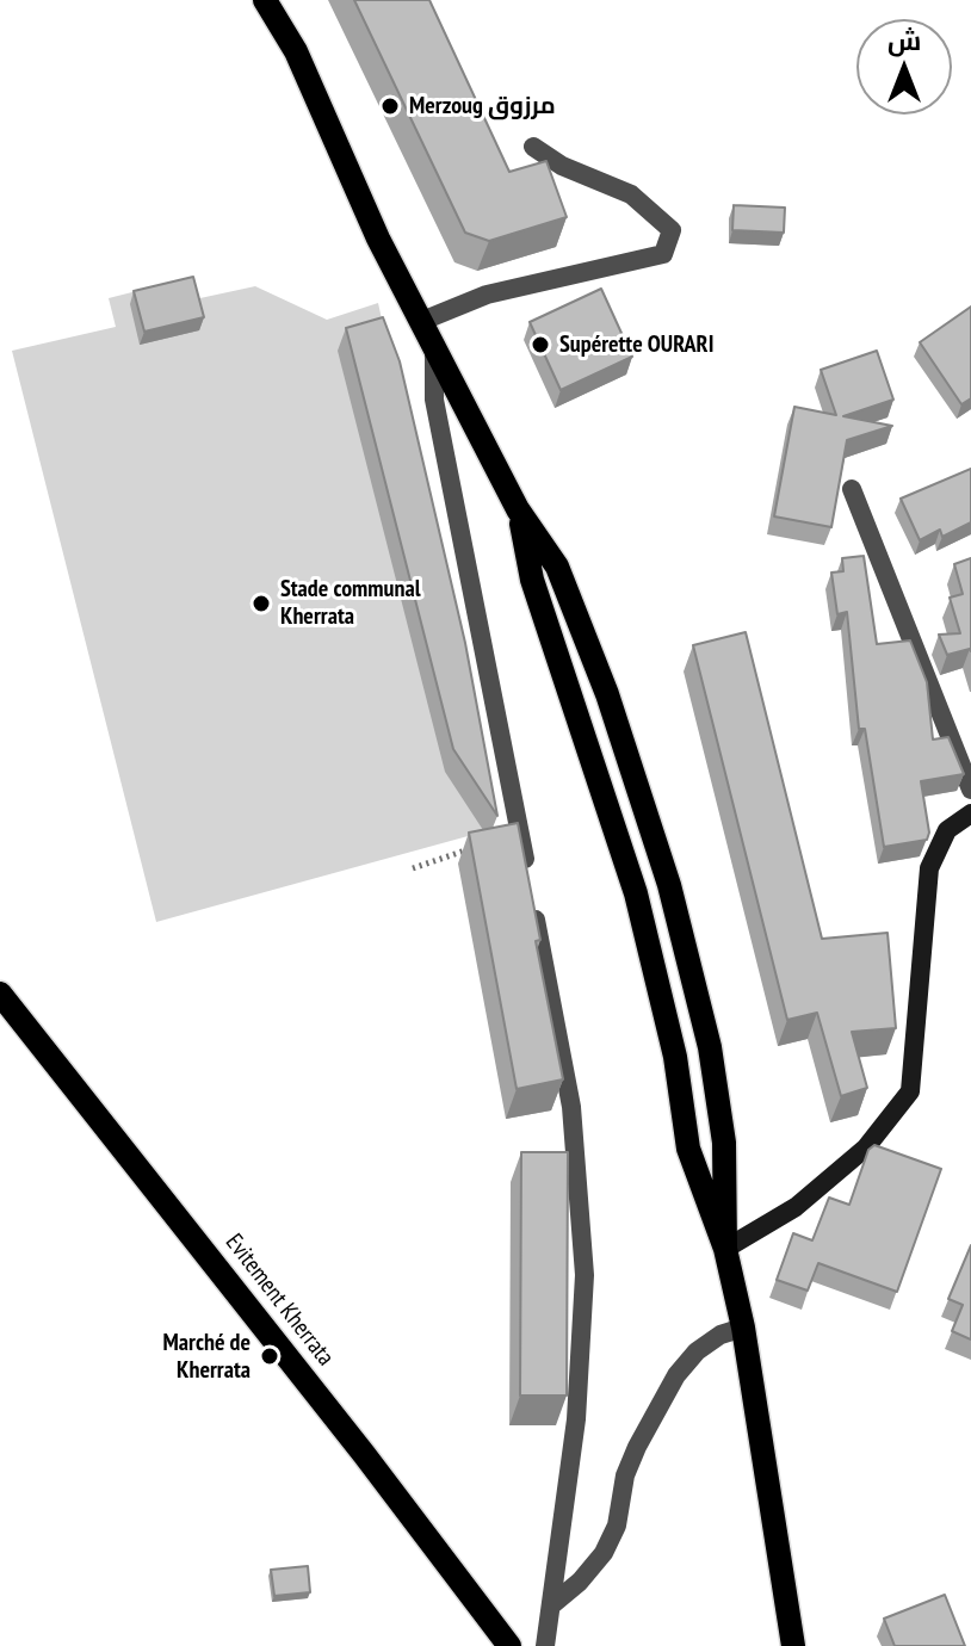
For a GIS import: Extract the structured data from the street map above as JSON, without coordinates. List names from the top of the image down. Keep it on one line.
{"streets":{"main road":["Evitement Kherrata"]},"places":["Merzoug مرزوق","Supérette OURARI","Stade communal Kherrata","Marché de Kherrata"],"north":"top"}
